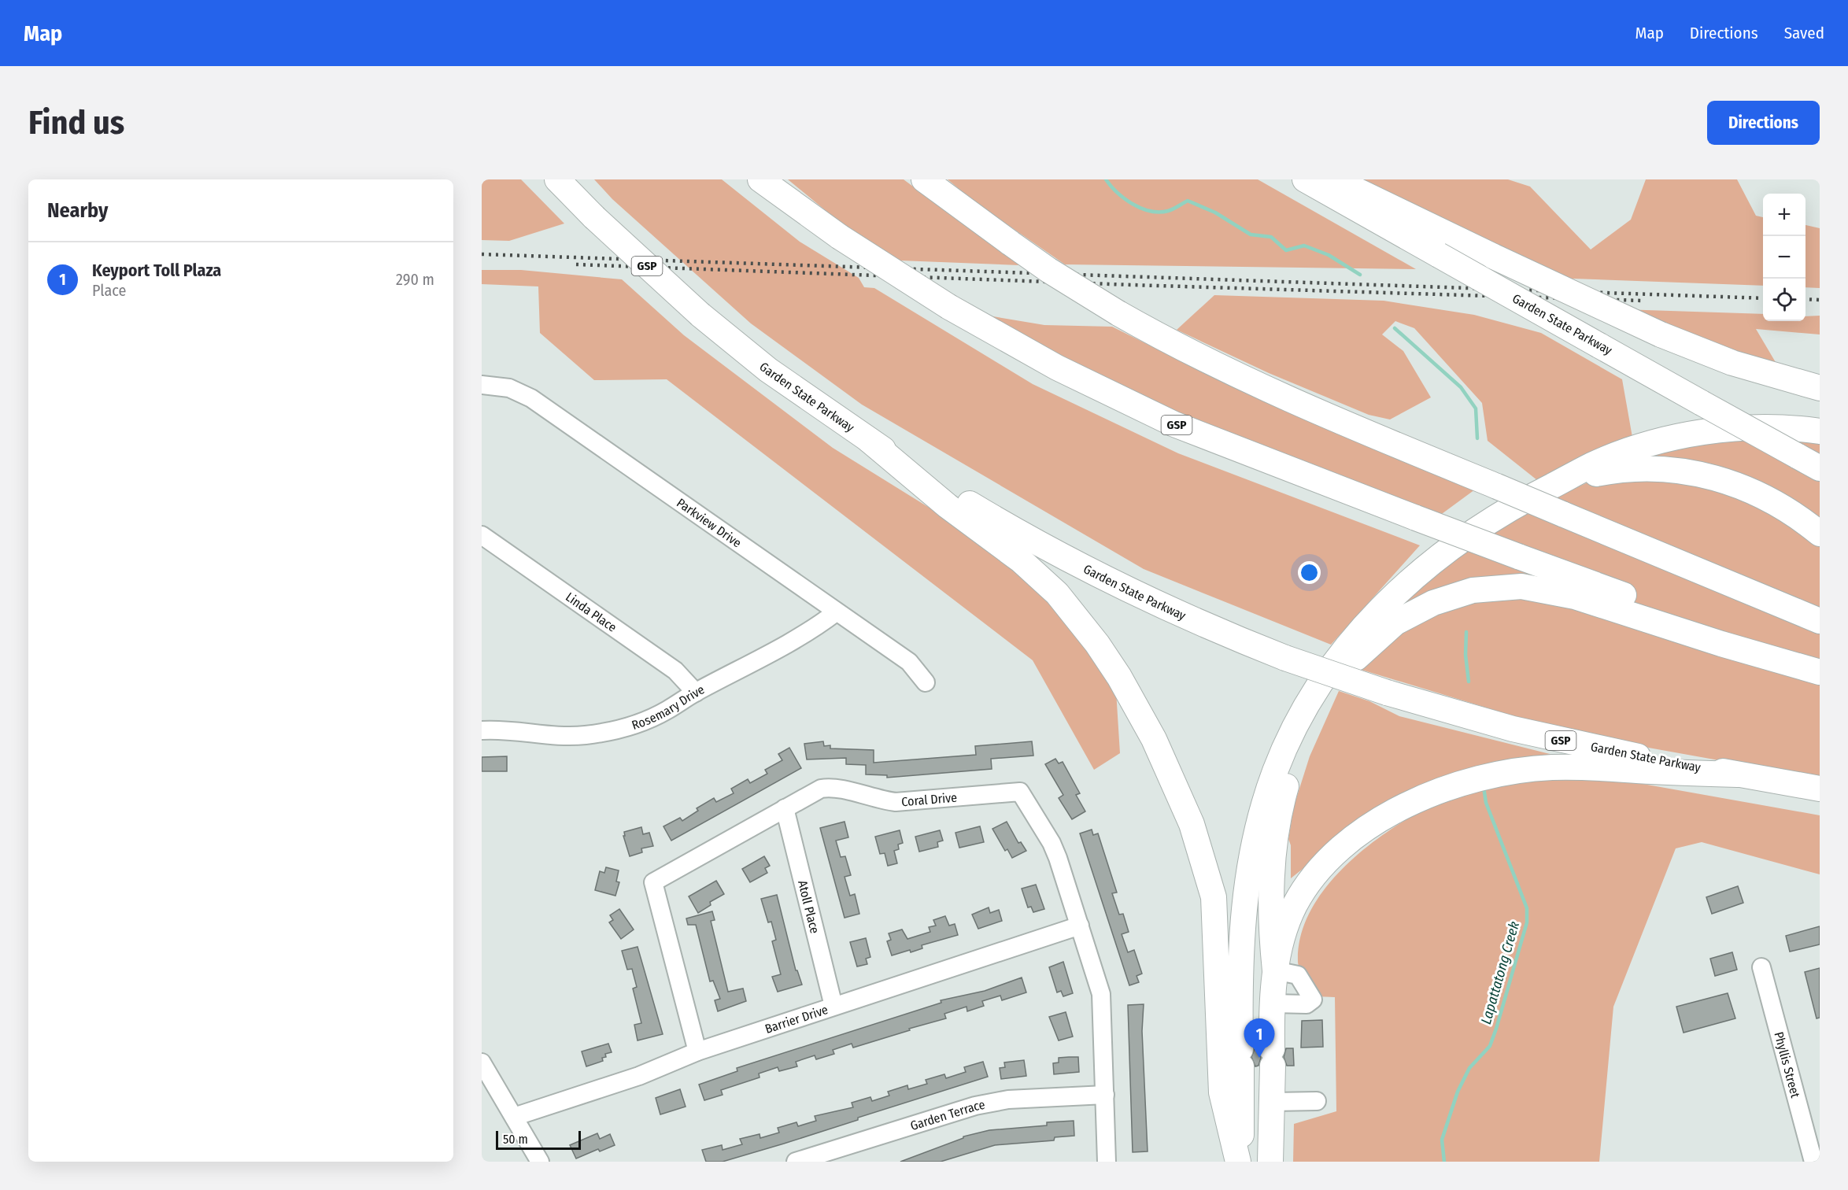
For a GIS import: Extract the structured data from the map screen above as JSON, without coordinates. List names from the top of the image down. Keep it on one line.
{"streets":{"highway":["GSP","Garden State Parkway"],"street":["Parkview Drive","Linda Place","Rosemary Drive","Coral Drive","Atoll Place","Barrier Drive","Phyllis Street","Garden Terrace"]},"crossings":[["Parkview Drive","Rosemary Drive"],["Linda Place","Rosemary Drive"],["Coral Drive","Atoll Place"],["Coral Drive","Barrier Drive"],["Coral Drive","Garden Terrace"],["Atoll Place","Barrier Drive"]],"water":["Lapattatong Creek"],"scale_bar":"50 m","page":{"header":"Map","nav":["Map","Directions","Saved"],"buttons":"Directions","title":"Find us","heading":"Nearby","map_buttons":["+","−"],"list":[{"mark":"1","name":"Keyport Toll Plaza","note":"Place","value":"290 m"}],"pins":"1","scale":"50 m"}}
